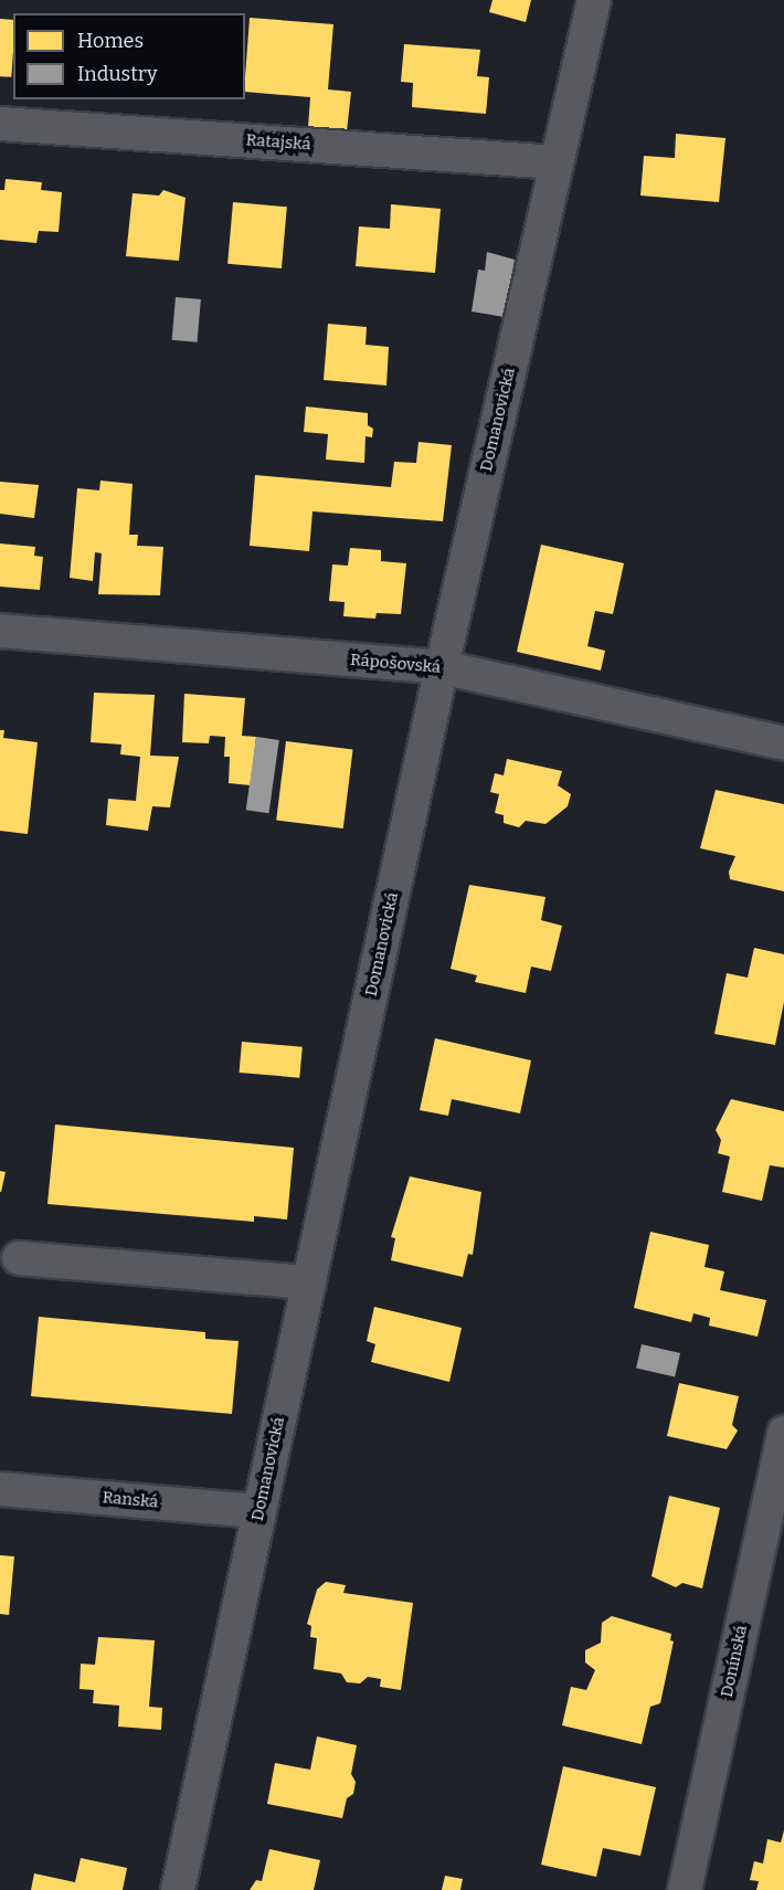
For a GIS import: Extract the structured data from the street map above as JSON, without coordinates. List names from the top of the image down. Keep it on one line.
{"streets":{"street":["Ratajská","Domanovická","Rápošovská","Ranská","Donínská"]},"crossings":[["Ratajská","Domanovická"],["Domanovická","Rápošovská"],["Domanovická","Ranská"]],"legend":["Homes","Industry"]}
